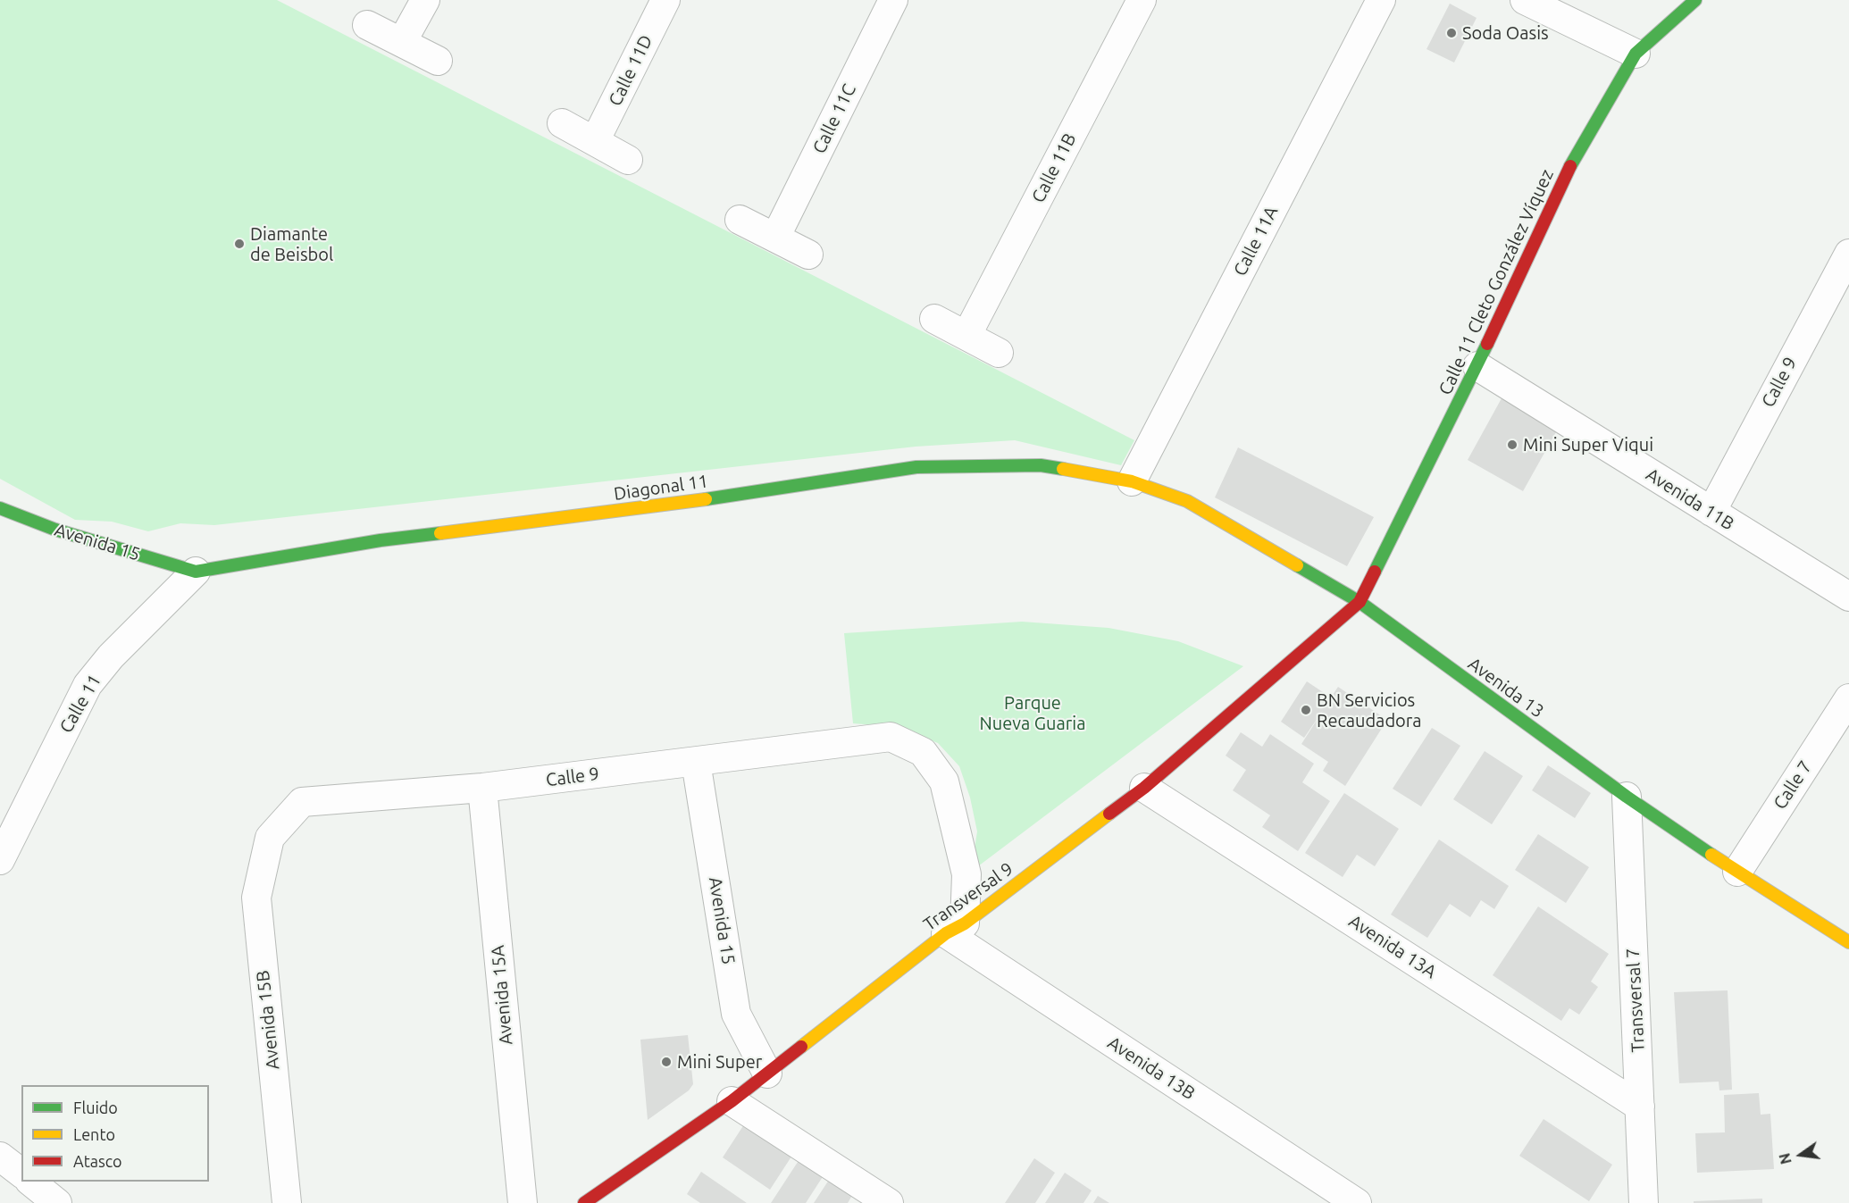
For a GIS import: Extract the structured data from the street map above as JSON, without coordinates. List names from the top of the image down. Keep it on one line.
{"streets":{"street":["Calle 11D","Calle 11C","Calle 11B","Calle 11A","Calle 11 Cleto González Víquez","Calle 9","Diagonal 11","Avenida 11B","Avenida 15","Avenida 13","Calle 11","Calle 7","Transversal 9","Avenida 13A","Avenida 15A","Transversal 7","Avenida 15B","Avenida 13B"]},"crossings":[["Calle 11A","Diagonal 11"],["Calle 11A","Avenida 13"],["Calle 11 Cleto González Víquez","Avenida 11B"],["Calle 11 Cleto González Víquez","Avenida 13"],["Calle 11 Cleto González Víquez","Transversal 9"],["Calle 9","Avenida 11B"],["Calle 9","Avenida 15"],["Calle 9","Transversal 9"],["Calle 9","Avenida 15A"],["Calle 9","Avenida 15B"],["Calle 9","Avenida 13B"],["Diagonal 11","Avenida 15"],["Diagonal 11","Avenida 13"],["Diagonal 11","Calle 11"],["Avenida 15","Calle 11"],["Avenida 15","Transversal 9"],["Avenida 13","Calle 7"],["Avenida 13","Transversal 9"],["Avenida 13","Transversal 7"],["Transversal 9","Avenida 13A"],["Transversal 9","Avenida 13B"],["Avenida 13A","Transversal 7"]],"parks":["Parque Nueva Guaria"],"places":["Soda Oasis","Diamante de Beisbol","Mini Super Viqui","BN Servicios Recaudadora","Mini Super"],"legend":["Fluido","Lento","Atasco"],"north":"left"}
